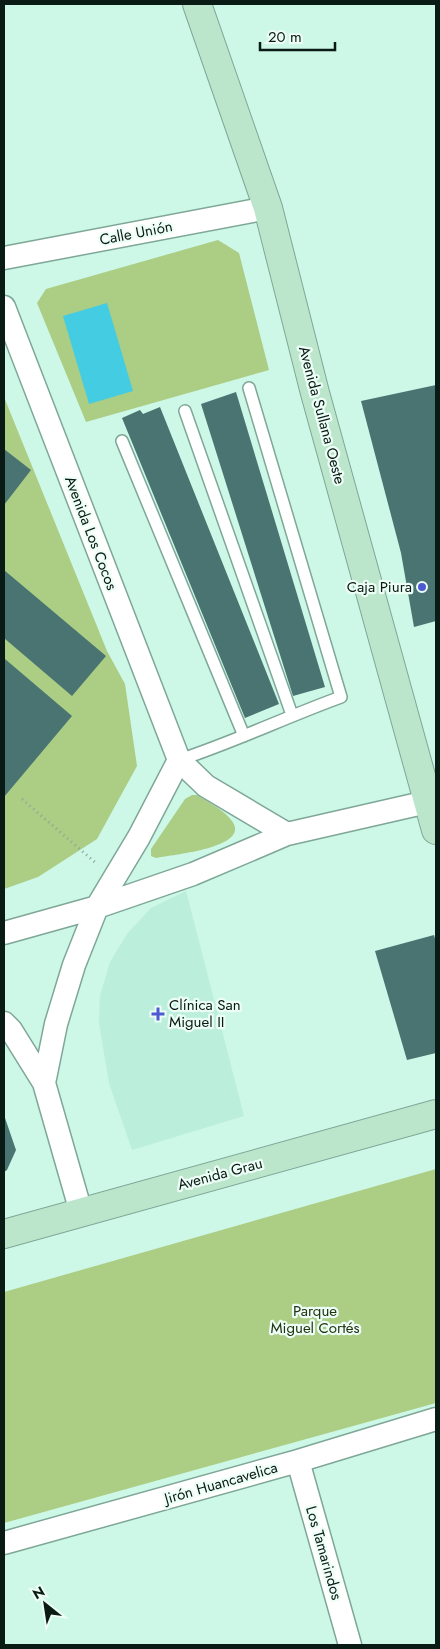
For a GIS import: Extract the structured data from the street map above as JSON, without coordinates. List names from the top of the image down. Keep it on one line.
{"streets":{"street":["Calle Unión","Avenida Sullana Oeste","Avenida Los Cocos","Avenida Grau","Jirón Huancavelica","Los Tamarindos"]},"crossings":[["Calle Unión","Avenida Sullana Oeste"],["Jirón Huancavelica","Los Tamarindos"]],"parks":["Parque Miguel Cortés"],"places":{"other":["Caja Piura"],"health":["Clínica San Miguel II"]},"scale_bar":"20 m","north":"top left"}
